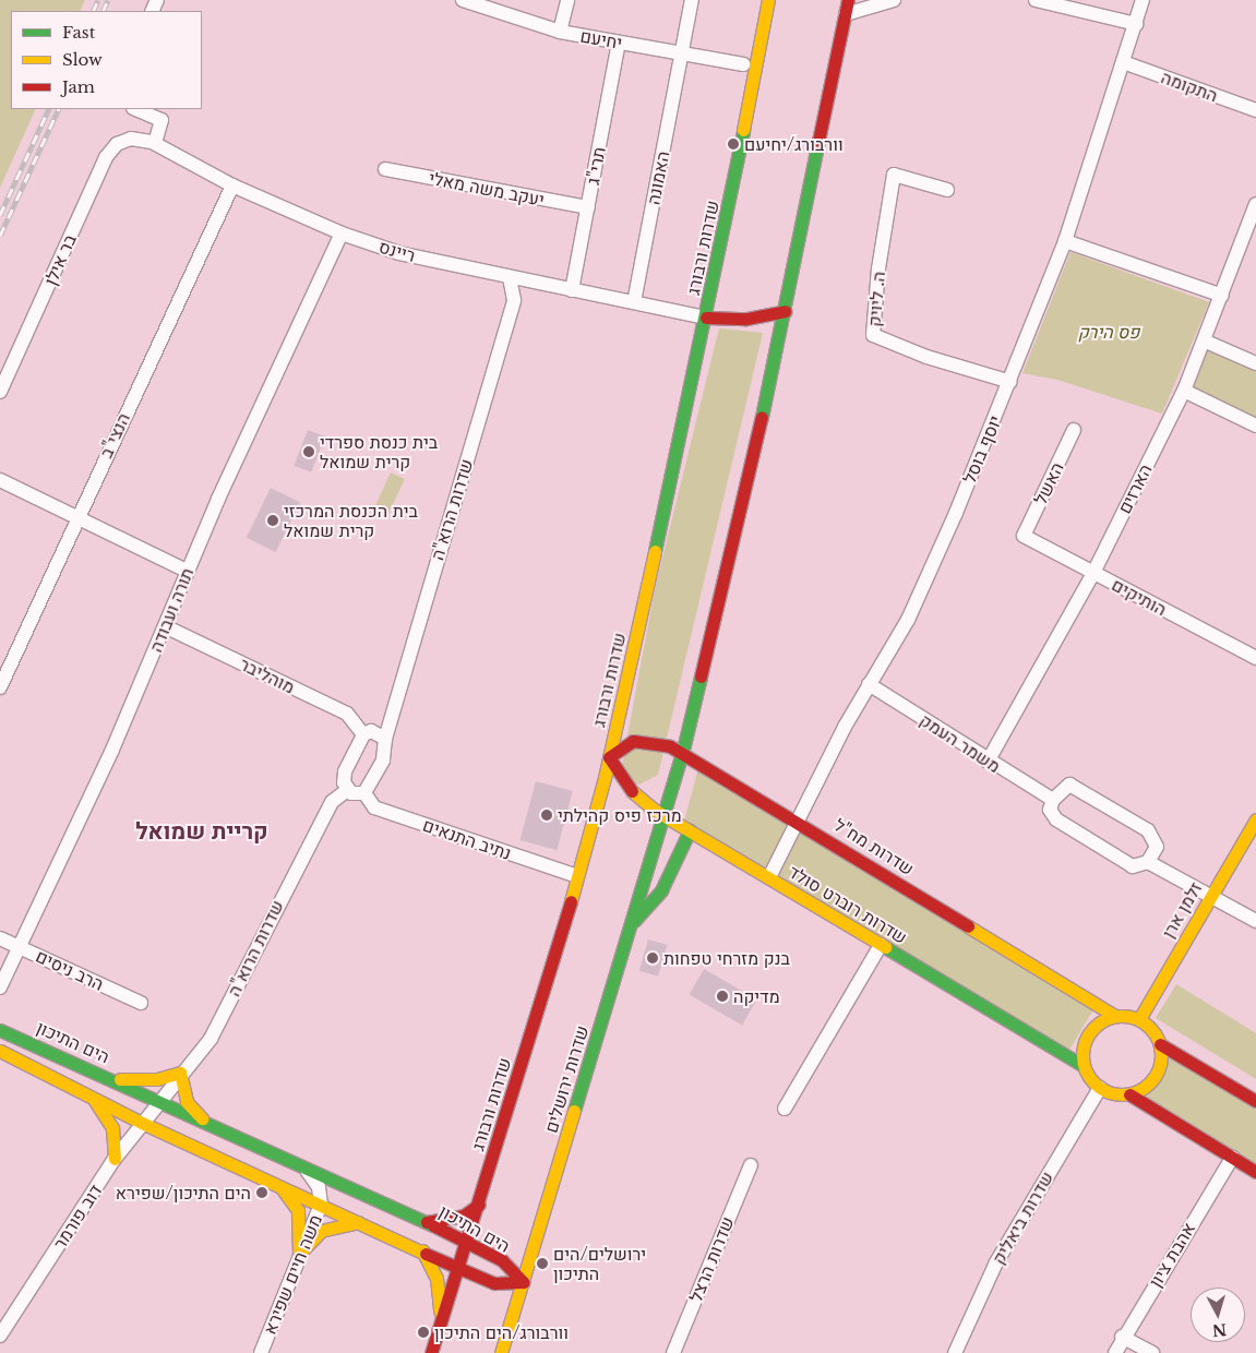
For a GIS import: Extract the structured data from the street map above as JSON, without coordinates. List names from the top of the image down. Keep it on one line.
{"streets":{"street":["יחיעם","התקומה","תרי\"ג","האמונה","יעקב משה מאלי","שדרות ורבורג","ריינס","בר אילן","ה. ליויק","הנצי\"ב","יוסף בוסל","האשל","הארזים","שדרות הרוא\"ה","הותיקים","תורה ועבודה","מוהליבר","משמר העמק","נתיב התנאים","שדרות מח\"ל","שדרות רוברט סולד","זלמן ארן","הרב ניסים","הים התיכון","שדרות ירושלים","דוב פורמר","שדרות ביאליק","אהבת ציון","שדרות הרצל","משה חיים שפירא"]},"crossings":[["יחיעם","תרי\"ג"],["יחיעם","האמונה"],["התקומה","יוסף בוסל"],["תרי\"ג","יעקב משה מאלי"],["תרי\"ג","ריינס"],["האמונה","ריינס"],["שדרות ורבורג","ריינס"],["שדרות ורבורג","נתיב התנאים"],["שדרות ורבורג","שדרות מח\"ל"],["שדרות ורבורג","שדרות רוברט סולד"],["שדרות ורבורג","הים התיכון"],["ריינס","בר אילן"],["ריינס","הנצי\"ב"],["ריינס","שדרות הרוא\"ה"],["ריינס","תורה ועבודה"],["ה. ליויק","יוסף בוסל"],["יוסף בוסל","משמר העמק"],["יוסף בוסל","שדרות מח\"ל"],["יוסף בוסל","שדרות רוברט סולד"],["האשל","הותיקים"],["הארזים","הותיקים"],["הארזים","משמר העמק"],["שדרות הרוא\"ה","נתיב התנאים"],["שדרות הרוא\"ה","הים התיכון"],["שדרות הרוא\"ה","דוב פורמר"],["תורה ועבודה","מוהליבר"],["תורה ועבודה","הרב ניסים"],["שדרות מח\"ל","שדרות רוברט סולד"],["שדרות מח\"ל","זלמן ארן"],["שדרות מח\"ל","שדרות ביאליק"],["שדרות רוברט סולד","זלמן ארן"],["שדרות רוברט סולד","שדרות ירושלים"],["שדרות רוברט סולד","שדרות ביאליק"],["זלמן ארן","שדרות ביאליק"],["הים התיכון","שדרות ירושלים"],["הים התיכון","דוב פורמר"],["הים התיכון","משה חיים שפירא"]],"districts":["קריית שמואל"],"parks":["פס הירק"],"places":["וורבורג/יחיעם","בית כנסת ספרדי קרית שמואל","בית הכנסת המרכזי קרית שמואל","מרכז פיס קהילתי","בנק מזרחי טפחות","מדיקה","הים התיכון/שפירא","ירושלים/הים התיכון","וורבורג/הים התיכון"],"legend":["Fast","Slow","Jam"],"north":"bottom"}
